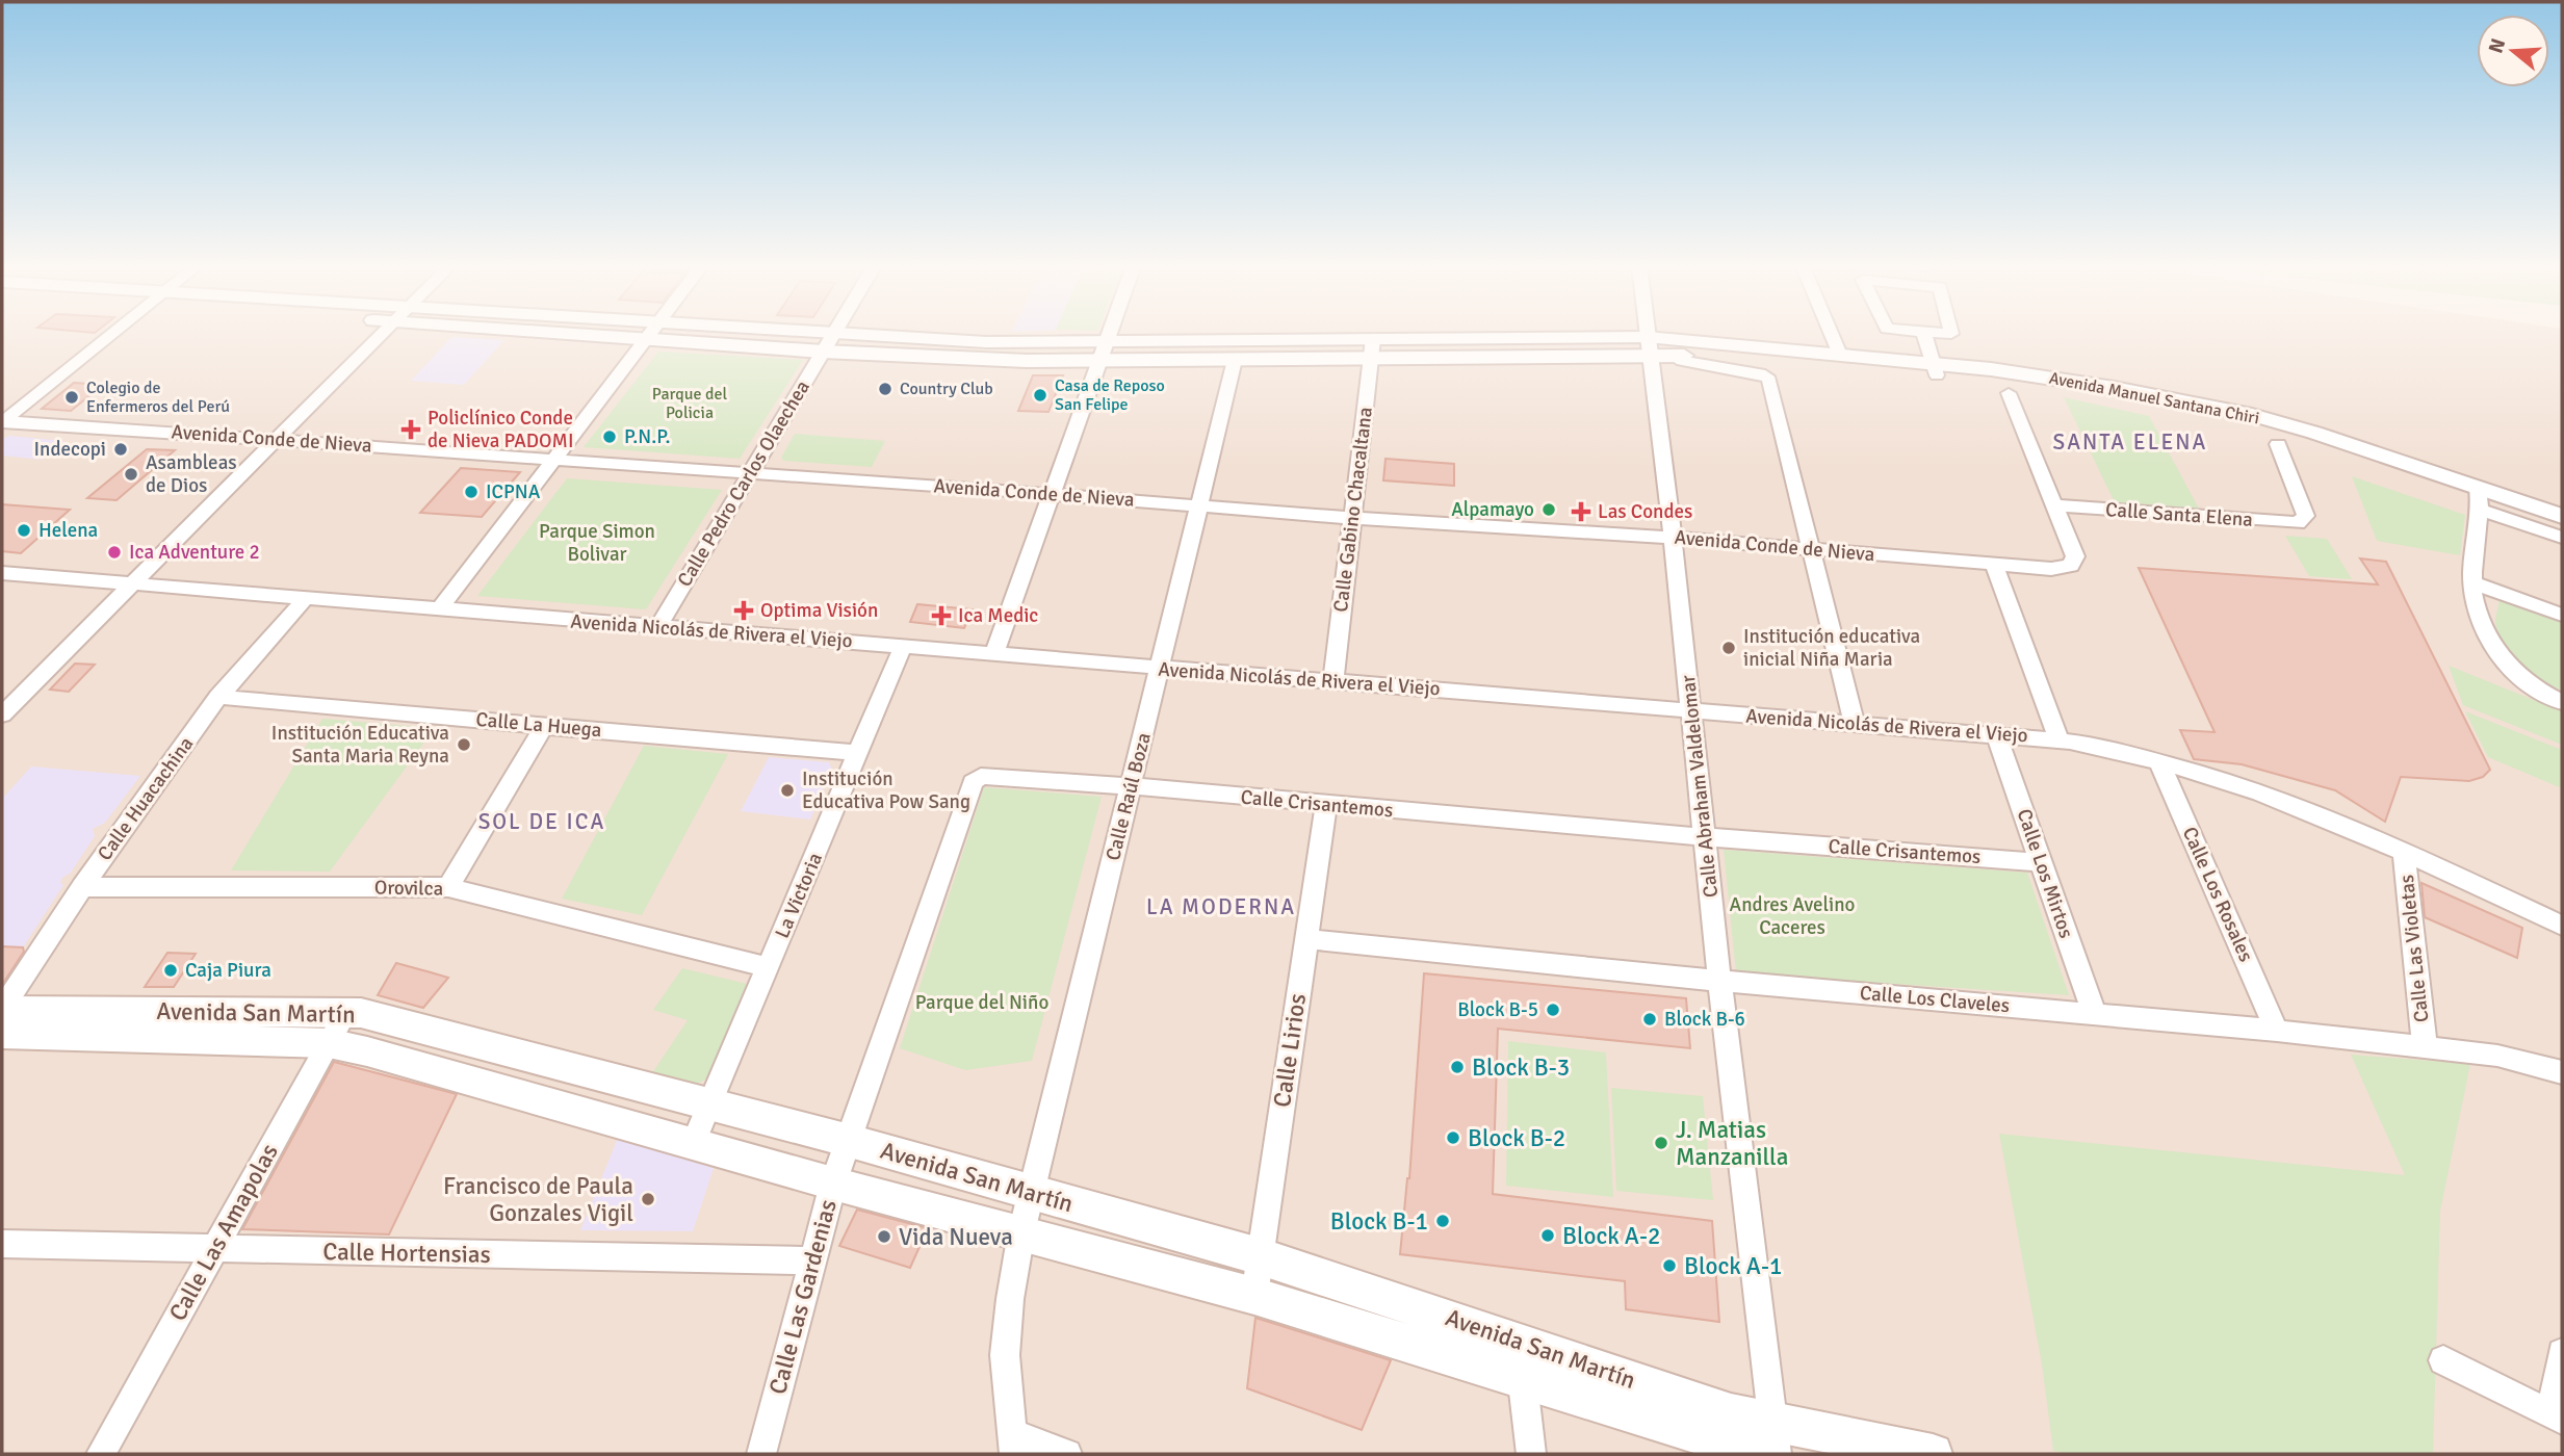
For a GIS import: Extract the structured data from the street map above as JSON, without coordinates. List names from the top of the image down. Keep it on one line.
{"streets":{"main road":["Avenida San Martín"],"street":["Avenida Manuel Santana Chiri","Avenida Conde de Nieva","Calle Pedro Carlos Olaechea","Calle Gabino Chacaltana","Calle Santa Elena","Avenida Nicolás de Rivera el Viejo","Calle La Huega","Calle Abraham Valdelomar","Calle Raúl Boza","Calle Huacachina","Calle Crisantemos","Calle Los Mirtos","Orovilca","Calle Los Rosales","La Victoria","Calle Las Violetas","Calle Los Claveles","Calle Lirios","Calle Las Amapolas","Calle Hortensias","Calle Las Gardenias"]},"crossings":[["Avenida Manuel Santana Chiri","Calle Abraham Valdelomar"],["Avenida Conde de Nieva","Calle Pedro Carlos Olaechea"],["Avenida Conde de Nieva","Calle Gabino Chacaltana"],["Avenida Conde de Nieva","Calle Santa Elena"],["Avenida Conde de Nieva","Calle Abraham Valdelomar"],["Avenida Conde de Nieva","Calle Raúl Boza"],["Calle Pedro Carlos Olaechea","Avenida Nicolás de Rivera el Viejo"],["Calle Gabino Chacaltana","Avenida Nicolás de Rivera el Viejo"],["Avenida Nicolás de Rivera el Viejo","Calle Abraham Valdelomar"],["Avenida Nicolás de Rivera el Viejo","Calle Raúl Boza"],["Avenida Nicolás de Rivera el Viejo","Calle Huacachina"],["Avenida Nicolás de Rivera el Viejo","Calle Los Mirtos"],["Avenida Nicolás de Rivera el Viejo","Calle Los Rosales"],["Avenida Nicolás de Rivera el Viejo","La Victoria"],["Avenida Nicolás de Rivera el Viejo","Calle Las Violetas"],["Calle La Huega","Calle Huacachina"],["Calle La Huega","La Victoria"],["Calle Abraham Valdelomar","Calle Crisantemos"],["Calle Abraham Valdelomar","Calle Los Claveles"],["Calle Abraham Valdelomar","Avenida San Martín"],["Calle Raúl Boza","Calle Crisantemos"],["Calle Raúl Boza","Avenida San Martín"],["Calle Huacachina","Orovilca"],["Calle Huacachina","Avenida San Martín"],["Calle Crisantemos","Calle Los Mirtos"],["Calle Crisantemos","Avenida San Martín"],["Calle Crisantemos","Calle Lirios"],["Calle Crisantemos","Calle Las Gardenias"],["Calle Los Mirtos","Calle Los Claveles"],["Orovilca","La Victoria"],["Calle Los Rosales","Calle Los Claveles"],["La Victoria","Avenida San Martín"],["Calle Las Violetas","Calle Los Claveles"],["Calle Los Claveles","Calle Lirios"],["Avenida San Martín","Calle Lirios"],["Avenida San Martín","Calle Las Amapolas"],["Avenida San Martín","Calle Las Gardenias"],["Calle Las Amapolas","Calle Hortensias"],["Calle Hortensias","Calle Las Gardenias"]],"districts":["SANTA ELENA","SOL DE ICA","LA MODERNA"],"parks":["Parque del Policia","Parque Simon Bolivar","Andres Avelino Caceres","Parque del Niño"],"places":{"other":["Country Club","Casa de Reposo San Felipe","Colegio de Enfermeros del Perú","P.N.P.","Indecopi","Asambleas de Dios","ICPNA","Alpamayo","Helena","Ica Adventure 2","Institución educativa inicial Niña Maria","Institución Educativa Santa Maria Reyna","Institución Educativa Pow Sang","Caja Piura","Block B-5","Block B-6","Block B-3","Block B-2","J. Matias Manzanilla","Francisco de Paula Gonzales Vigil","Block B-1","Block A-2","Vida Nueva","Block A-1"],"health":["Policlínico Conde de Nieva PADOMI","Las Condes","Optima Visión","Ica Medic"]},"north":"left"}
